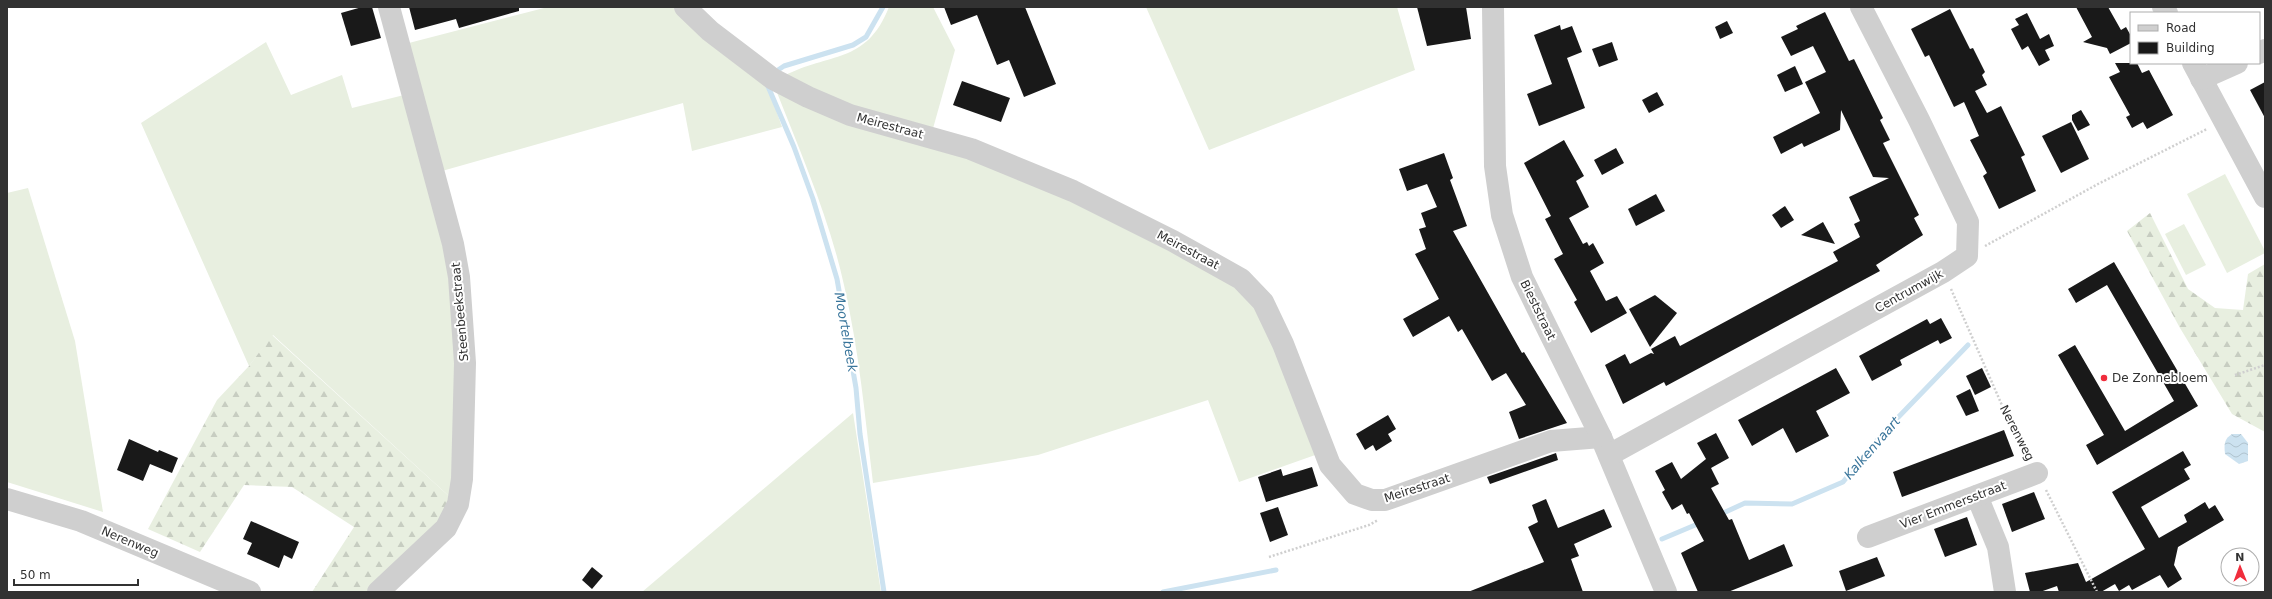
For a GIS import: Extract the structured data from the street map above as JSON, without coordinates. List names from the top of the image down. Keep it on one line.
{"streets":{"street":["Meirestraat","Centrumwijk","Bieststraat","Steenbeekstraat","Nerenweg","Vier Emmersstraat"]},"crossings":[["Meirestraat","Centrumwijk"],["Meirestraat","Bieststraat"],["Centrumwijk","Bieststraat"],["Centrumwijk","Nerenweg"],["Nerenweg","Vier Emmersstraat"]],"water":["Moortelbeek","Kalkenvaart"],"places":["De Zonnebloem"],"legend":["Road","Building"],"scale_bar":"50 m","north":"top"}
